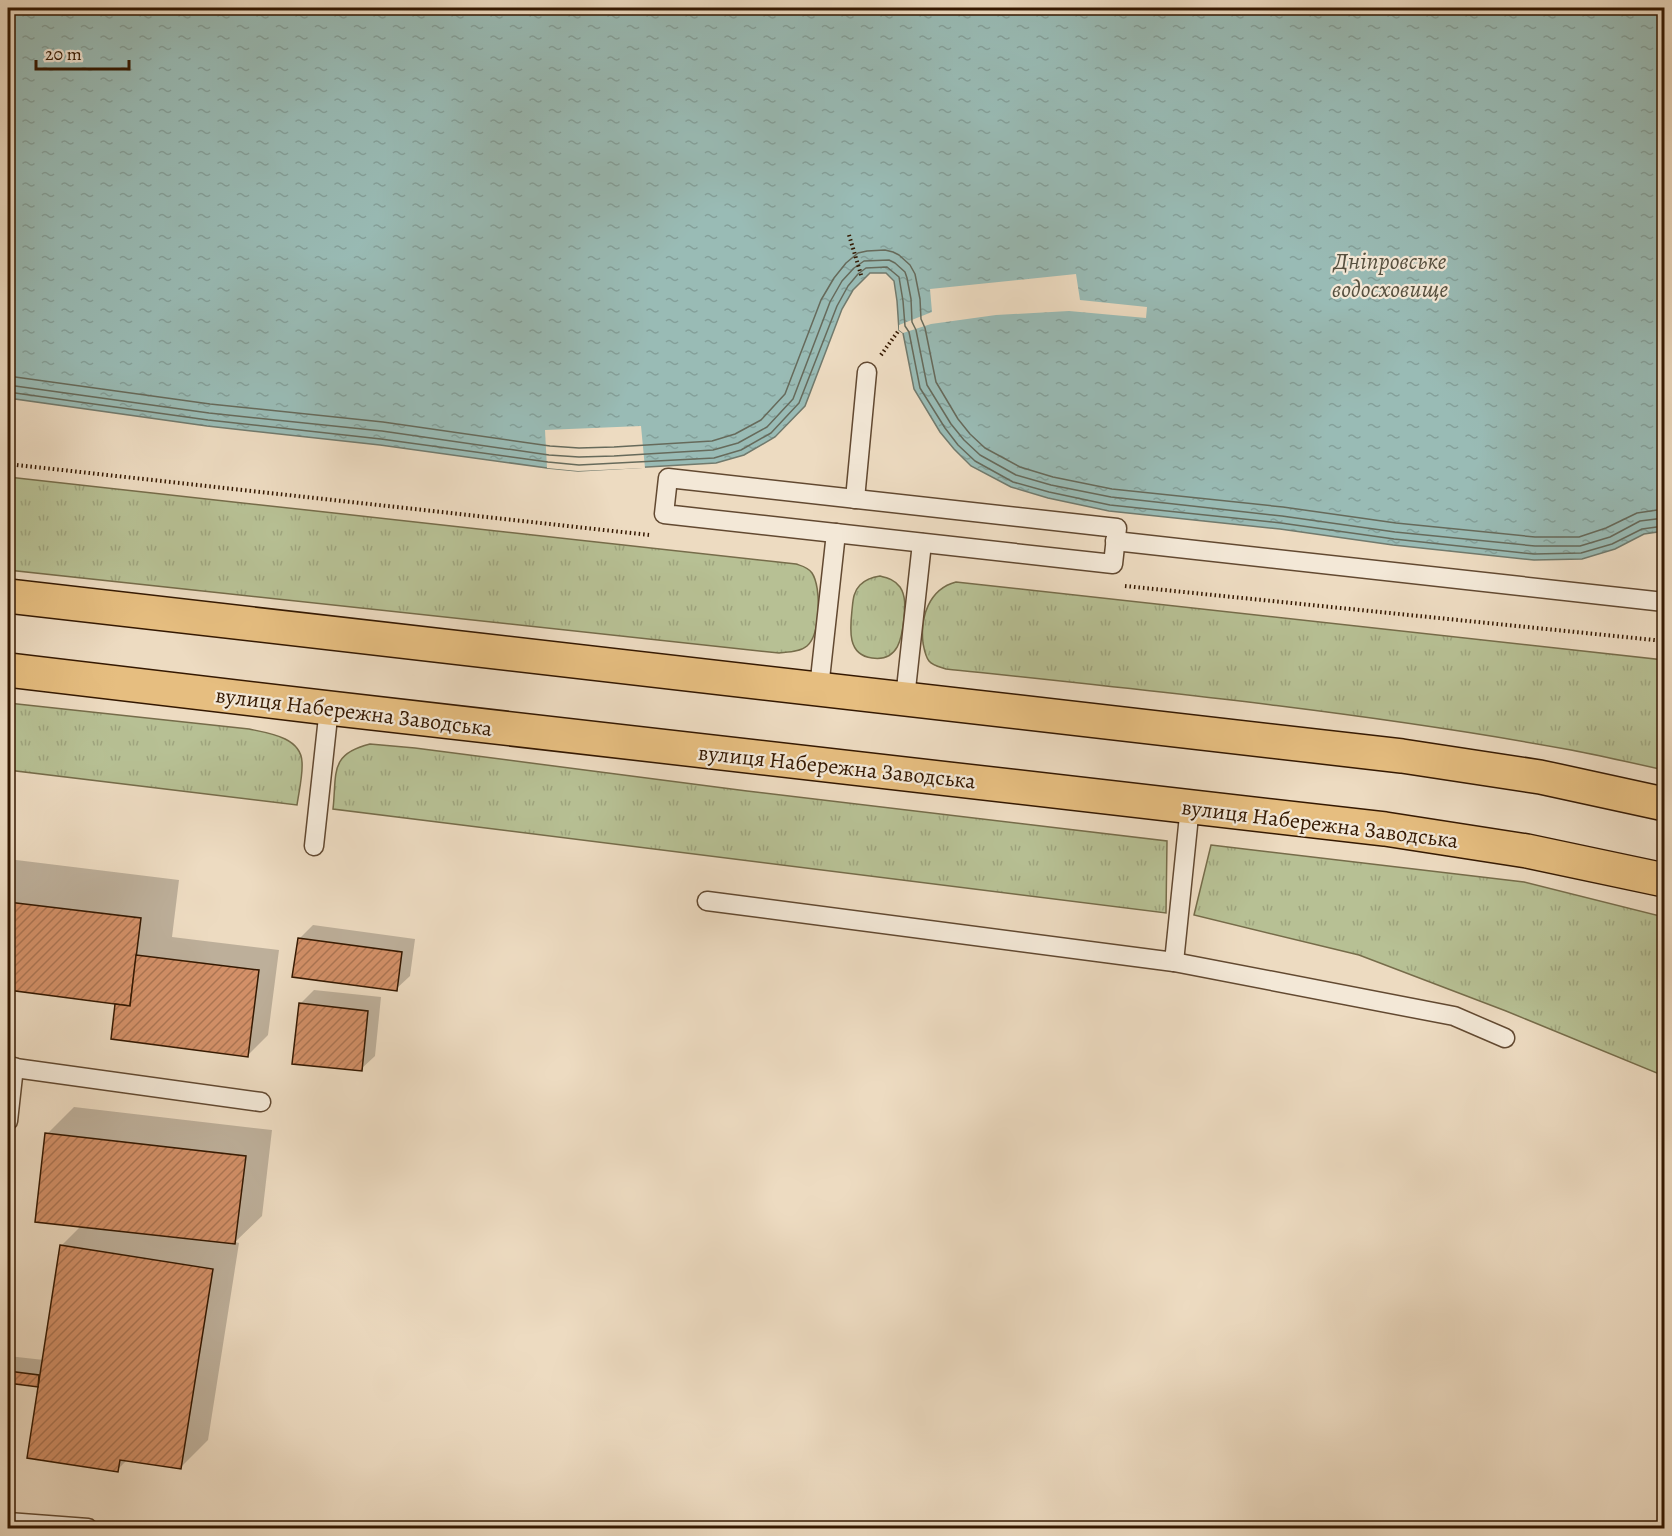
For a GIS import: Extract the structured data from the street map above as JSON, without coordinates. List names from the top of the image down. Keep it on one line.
{"streets":{"main road":["вулиця Набережна Заводська"]},"water":["Дніпровське водосховище"],"scale_bar":"20 m"}
